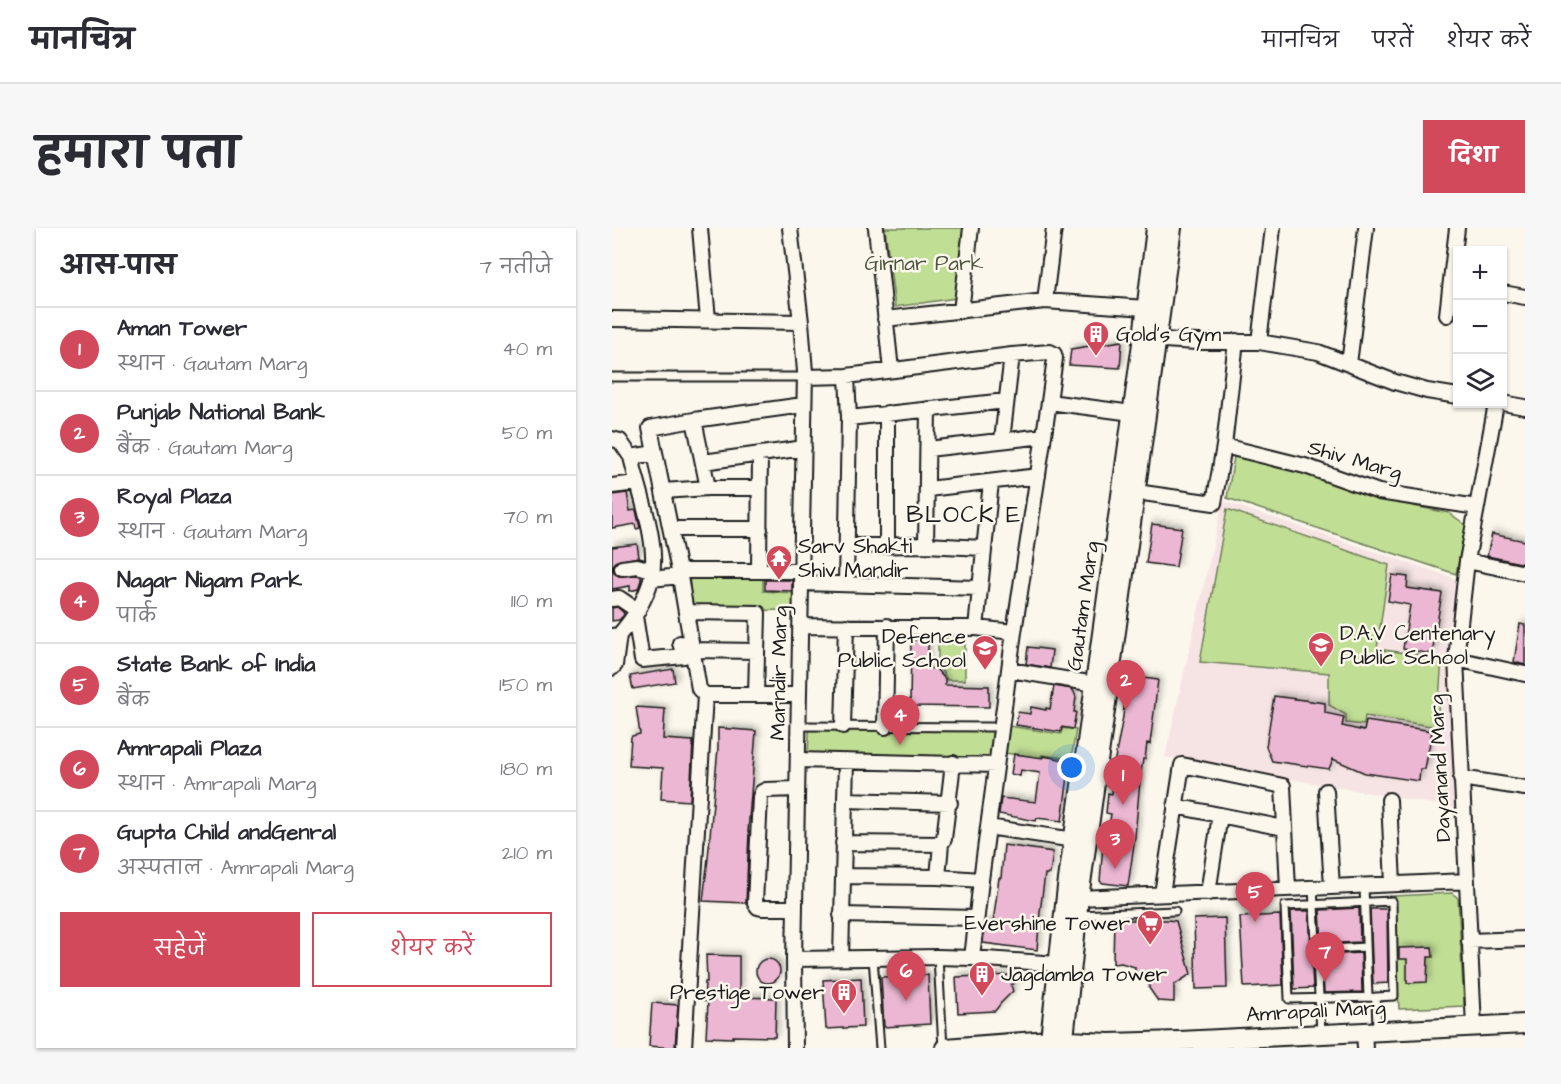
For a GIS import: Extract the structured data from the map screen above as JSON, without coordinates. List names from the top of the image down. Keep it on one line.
{"streets":{"street":["Shiv Marg","Gautam Marg","Marndir Marg","Dayanand Marg","Amrapali Marg"]},"crossings":[["Shiv Marg","Dayanand Marg"],["Gautam Marg","Amrapali Marg"],["Dayanand Marg","Amrapali Marg"]],"districts":["BLOCK E"],"parks":["Girnar Park"],"places":{"building":["Gold's Gym","Jagdamba Tower","Prestige Tower"],"temple":["Sarv Shakti Shiv Mandir"],"school or university":["D.A.V Centenary Public School","Defence Public School"],"supermarket":["Evershine Tower"]},"page":{"header":"मानचित्र","nav":["मानचित्र","परतें","शेयर करें"],"title":"हमारा पता","buttons":["दिशा",["सहेजें","शेयर करें"]],"heading":["आस-पास","7 नतीजे"],"map_buttons":["+","−"],"list":[{"mark":"1","name":"Aman Tower","note":"स्थान · Gautam Marg","value":"40 m"},{"mark":"2","name":"Punjab National Bank","note":"बैंक · Gautam Marg","value":"50 m"},{"mark":"3","name":"Royal Plaza","note":"स्थान · Gautam Marg","value":"70 m"},{"mark":"4","name":"Nagar Nigam Park","note":"पार्क","value":"110 m"},{"mark":"5","name":"State Bank of India","note":"बैंक","value":"150 m"},{"mark":"6","name":"Amrapali Plaza","note":"स्थान · Amrapali Marg","value":"180 m"},{"mark":"7","name":"Gupta Child andGenral","note":"अस्पताल · Amrapali Marg","value":"210 m"}],"pins":["2","4","1","3","5","7","6"]}}
